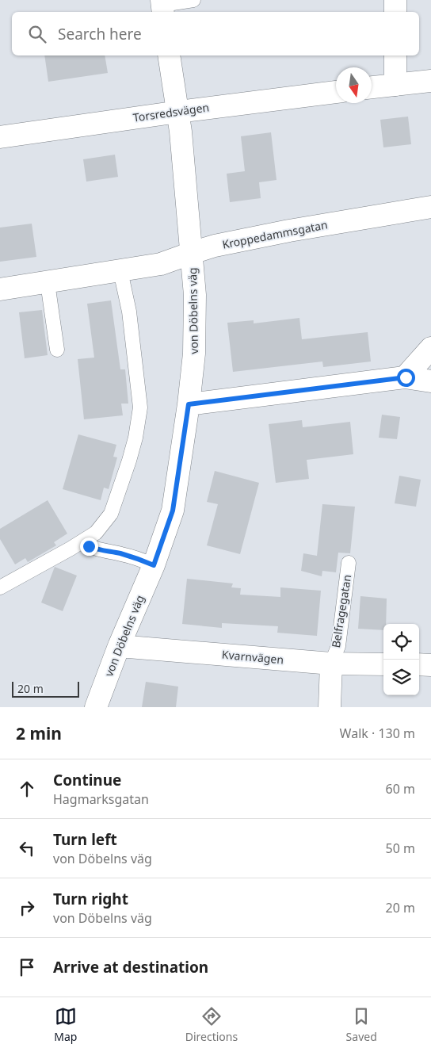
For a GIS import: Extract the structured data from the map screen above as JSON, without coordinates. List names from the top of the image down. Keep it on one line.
{"streets":{"street":["Torsredsvägen","Kroppedammsgatan","von Döbelns väg","Belfragegatan","Kvarnvägen"]},"crossings":[["Torsredsvägen","von Döbelns väg"],["Kroppedammsgatan","von Döbelns väg"],["von Döbelns väg","Kvarnvägen"],["Belfragegatan","Kvarnvägen"]],"scale_bar":"20 m","north":"bottom","page":{"search":"Search here","scale":"20 m","heading":["2 min","Walk · 130 m"],"list":[["Continue","Hagmarksgatan","60 m"],["Turn left","von Döbelns väg","50 m"],["Turn right","von Döbelns väg","20 m"],"Arrive at destination"],"nav":["Map","Directions","Saved"]}}
